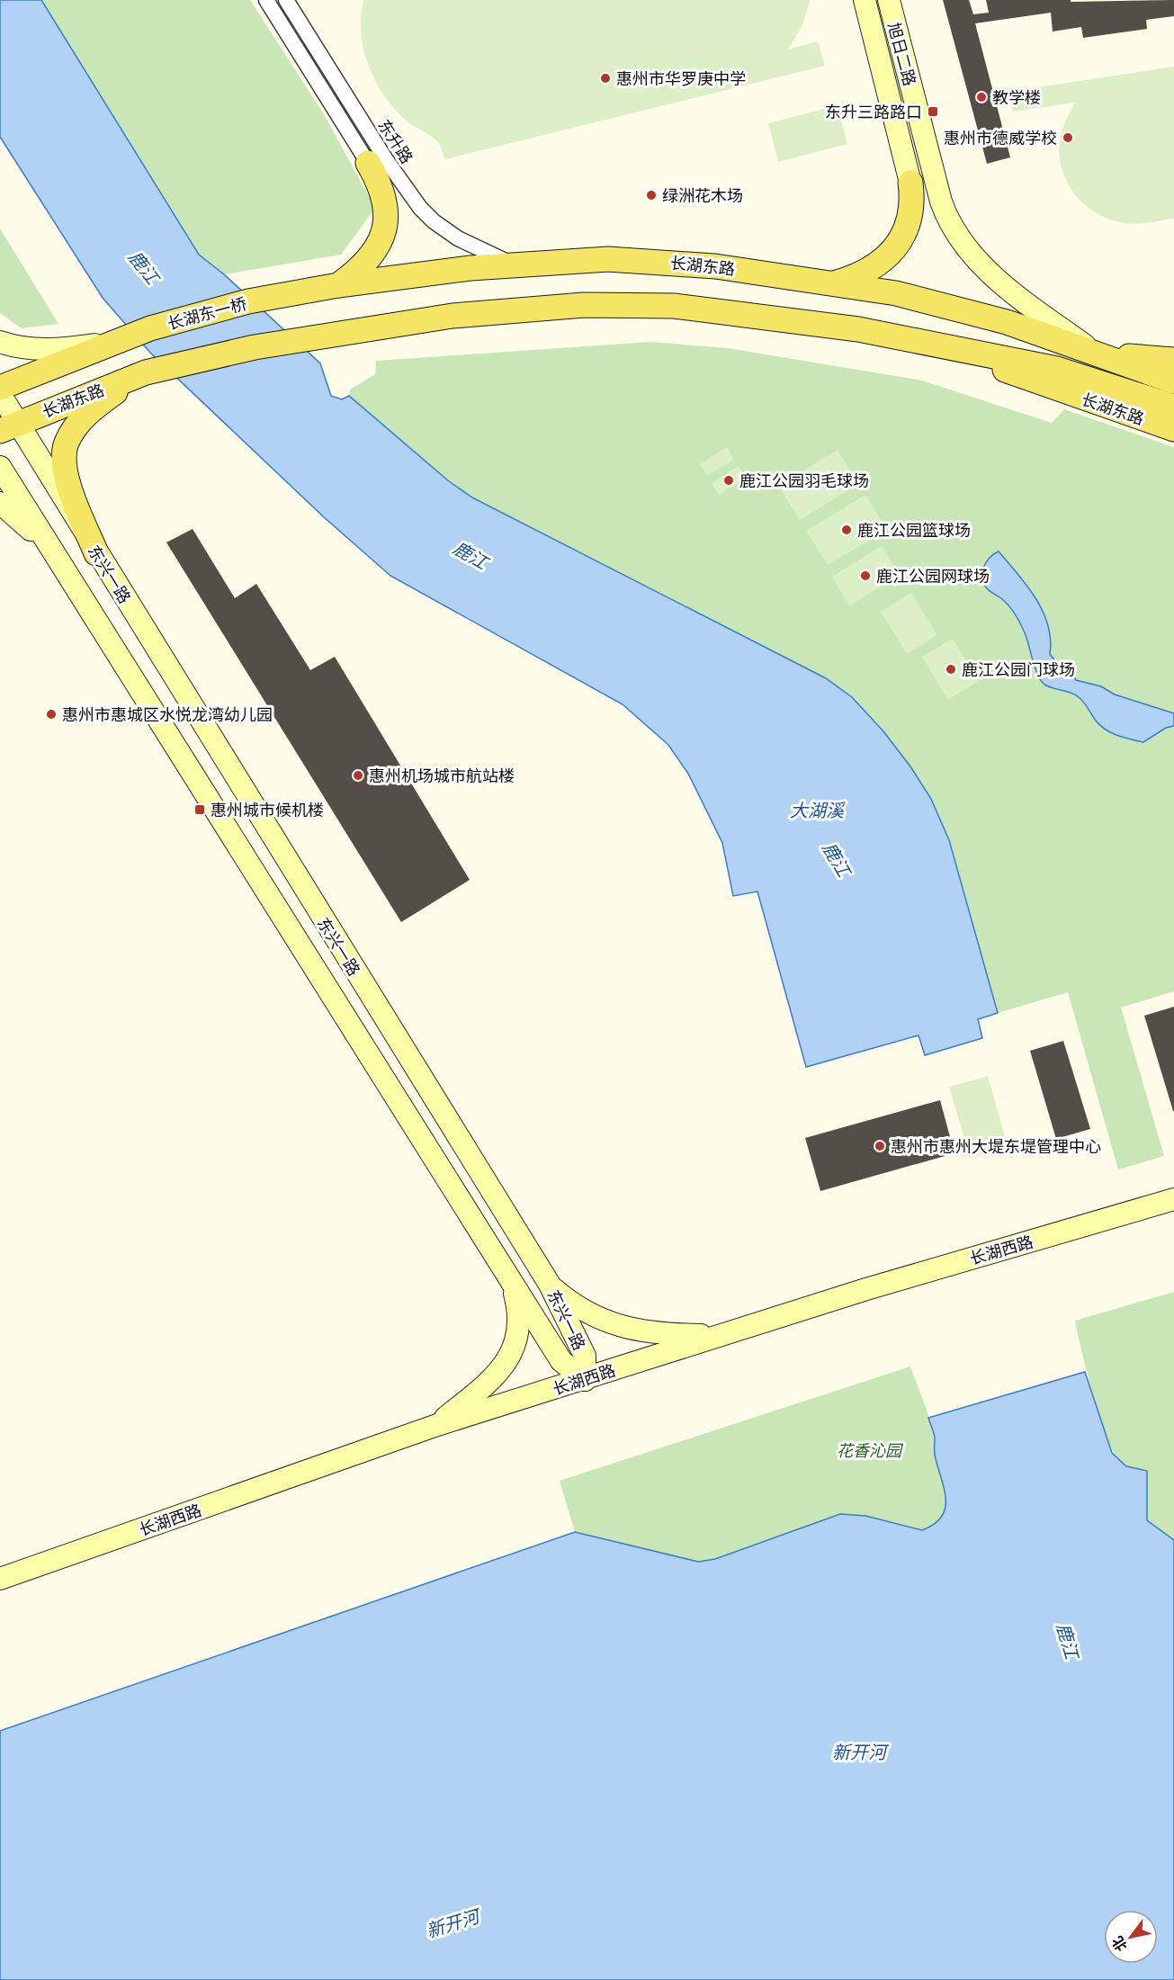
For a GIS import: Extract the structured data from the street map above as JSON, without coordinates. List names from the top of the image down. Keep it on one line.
{"streets":{"main road":["长湖东路","长湖东一桥"],"street":["旭日二路","东升路","东兴一路","长湖西路"]},"crossings":[["旭日二路","长湖东路"],["东升路","长湖东路"],["长湖东路","长湖东一桥"],["长湖东路","东兴一路"],["东兴一路","长湖西路"]],"water":["鹿江","大湖溪","新开河"],"parks":["花香沁园"],"places":{"other":["惠州市华罗庚中学","教学楼","惠州市德威学校","绿洲花木场","鹿江公园羽毛球场","鹿江公园篮球场","鹿江公园网球场","鹿江公园门球场","惠州市惠城区水悦龙湾幼儿园","惠州机场城市航站楼","惠州市惠州大堤东堤管理中心"],"transit":["东升三路路口","惠州城市候机楼"]},"north":"bottom left"}
